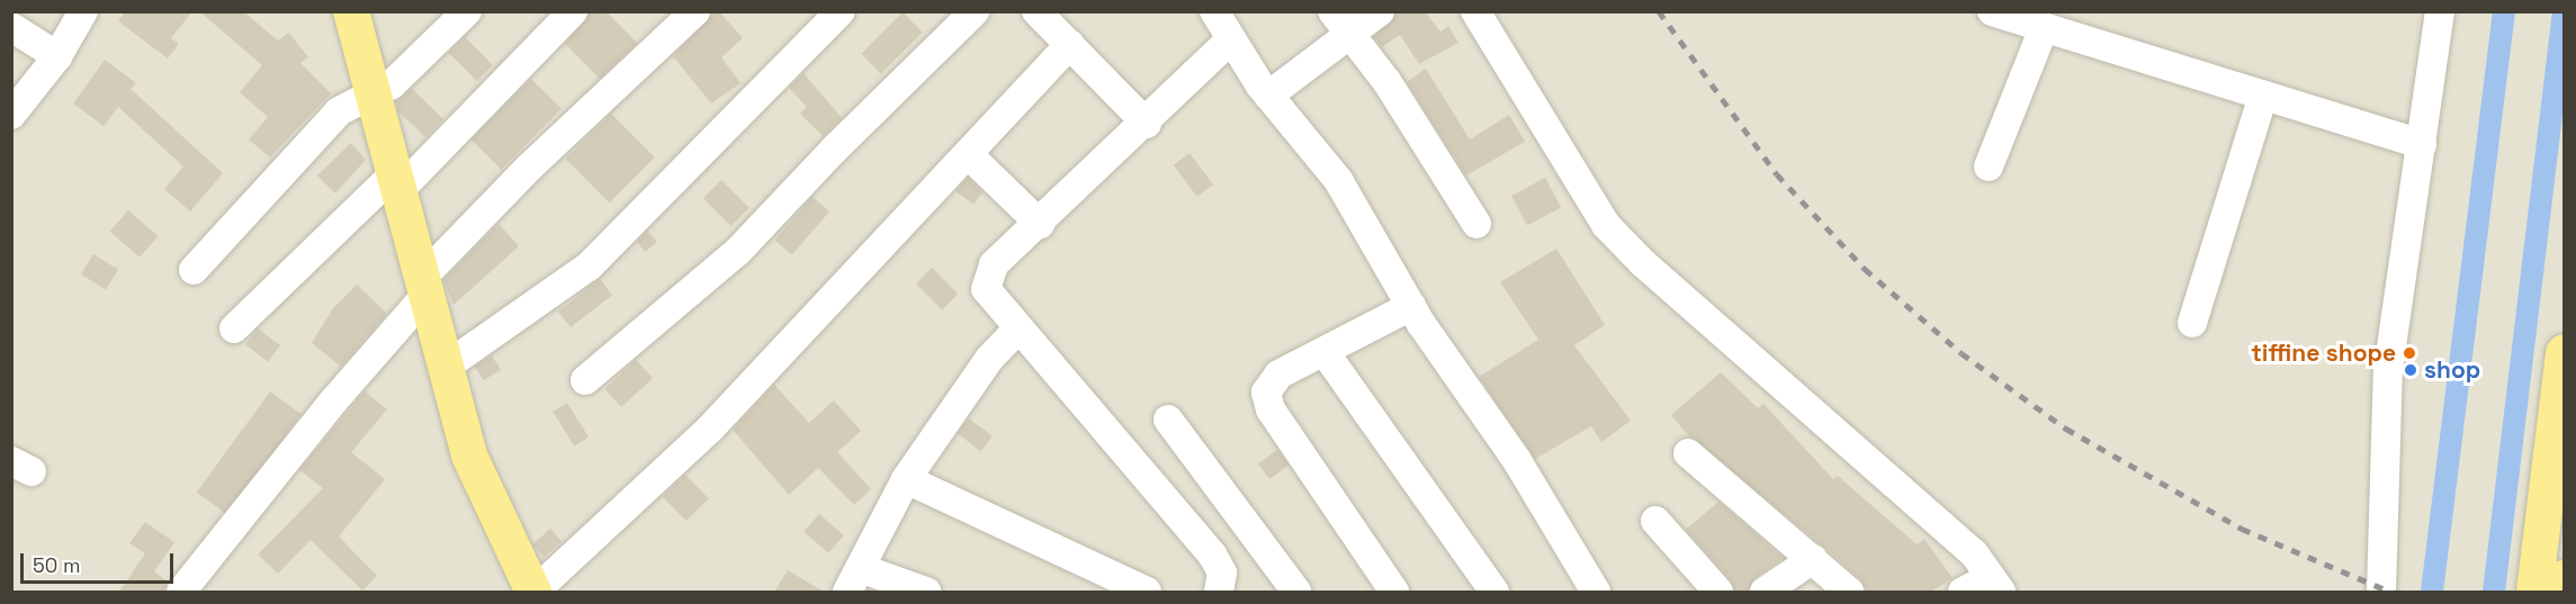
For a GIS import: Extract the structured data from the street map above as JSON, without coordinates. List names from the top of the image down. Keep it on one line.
{"places":["tiffine shope","shop"],"scale_bar":"50 m"}
